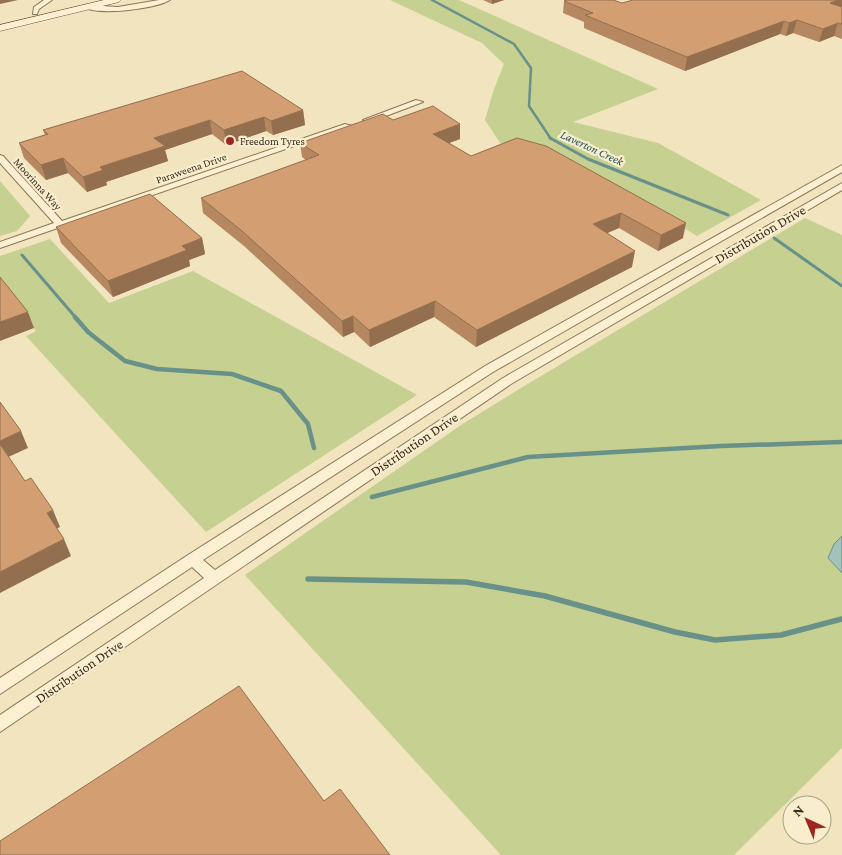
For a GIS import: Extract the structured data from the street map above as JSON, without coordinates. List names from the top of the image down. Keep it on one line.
{"streets":{"street":["Paraweena Drive","Moorinna Way","Distribution Drive"]},"crossings":[["Paraweena Drive","Moorinna Way"]],"water":["Laverton Creek"],"places":["Freedom Tyres"],"north":"top left"}
